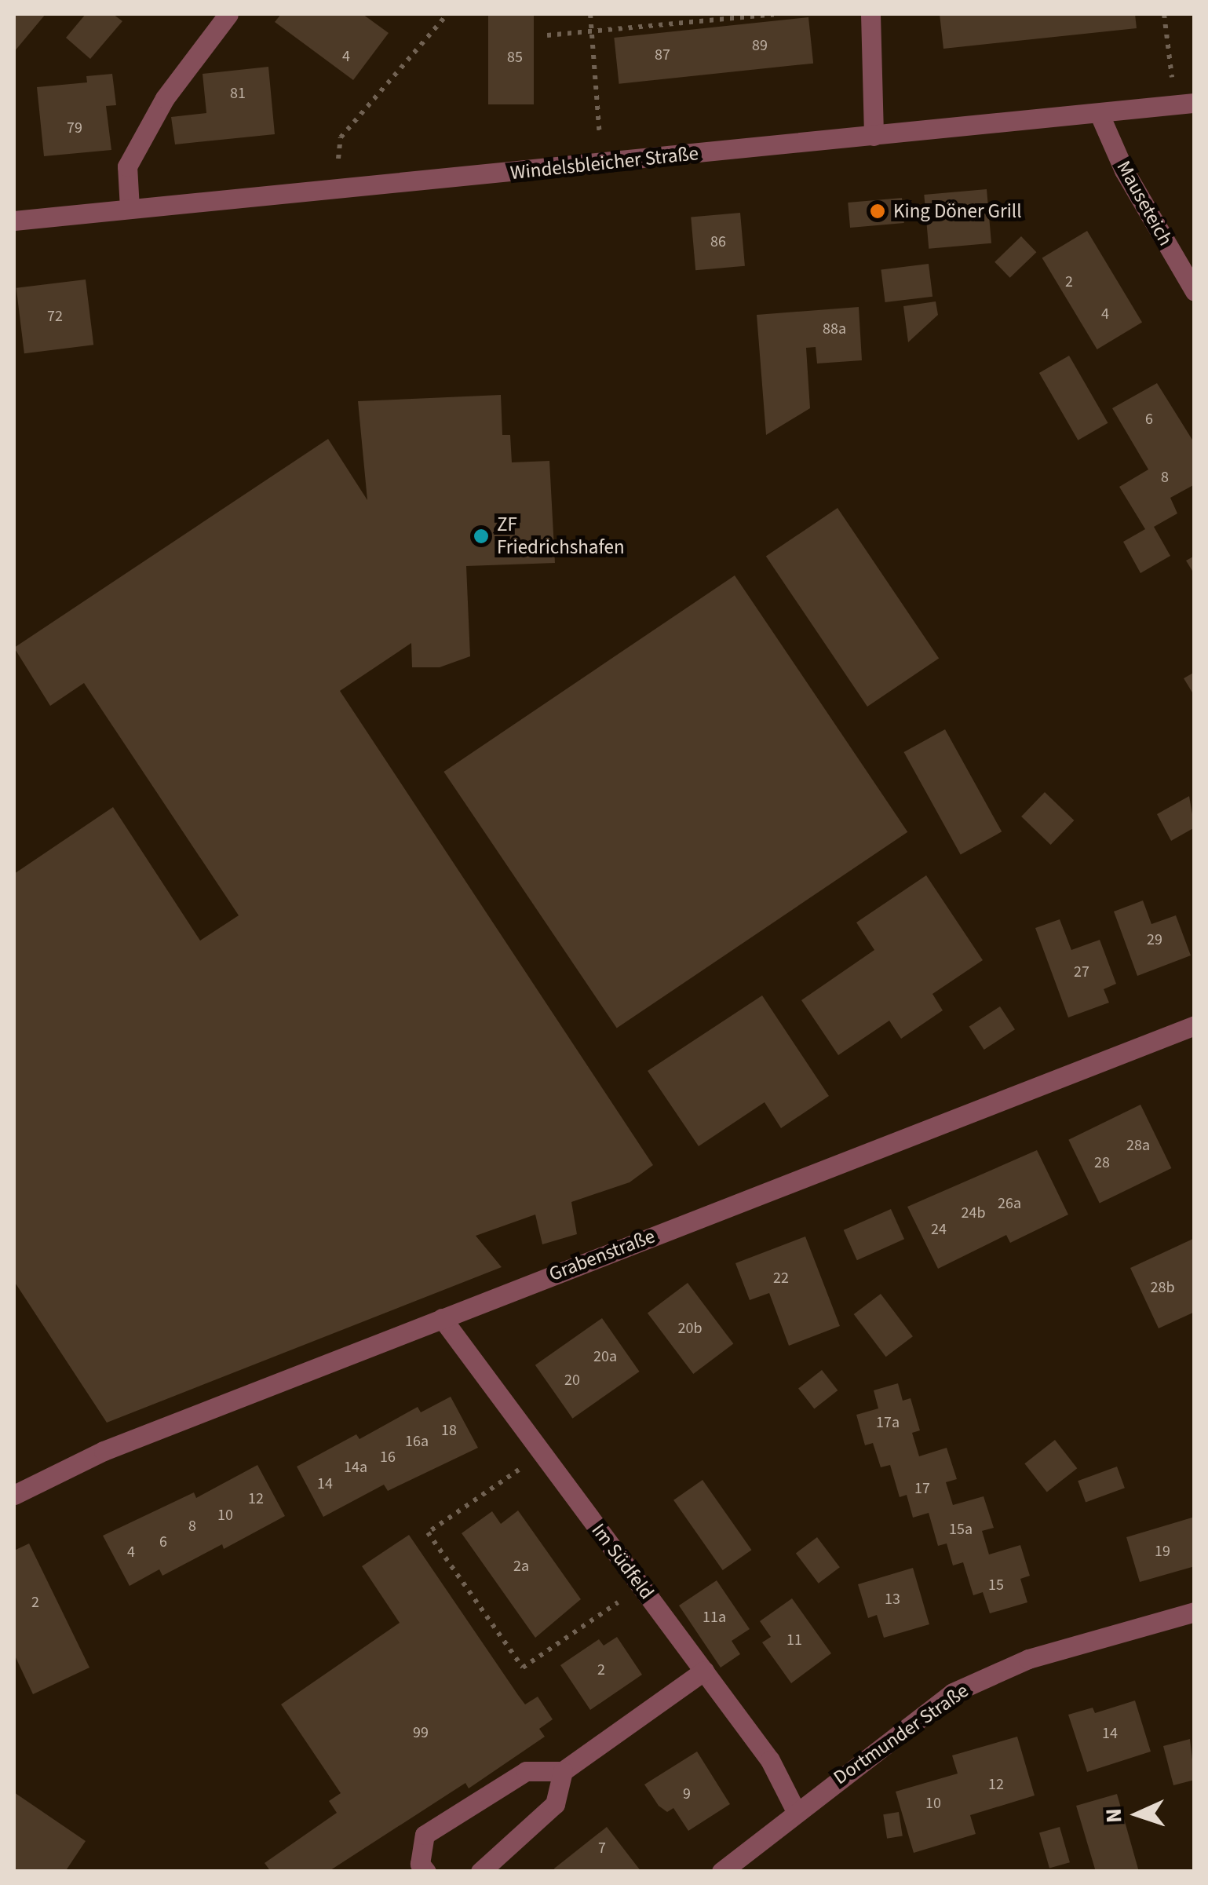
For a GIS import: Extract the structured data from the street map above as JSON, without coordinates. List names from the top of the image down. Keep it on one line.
{"streets":{"street":["Windelsbleicher Straße","Mauseteich","Grabenstraße","Im Südfeld","Dortmunder Straße"]},"crossings":[["Windelsbleicher Straße","Mauseteich"],["Grabenstraße","Im Südfeld"],["Im Südfeld","Dortmunder Straße"]],"places":["King Döner Grill","ZF Friedrichshafen"],"house_numbers":["89","87","4","85","81","79","86","2","4","72","88a","6","8","29","27","28a","28","26a","24b","24","22","28b","20b","20a","20","17a","18","16a","16","14a","14","17","12","10","8","15a","6","19","4","2a","15","13","2","11a","11","2","99","14","12","9","10","7"],"north":"left"}
